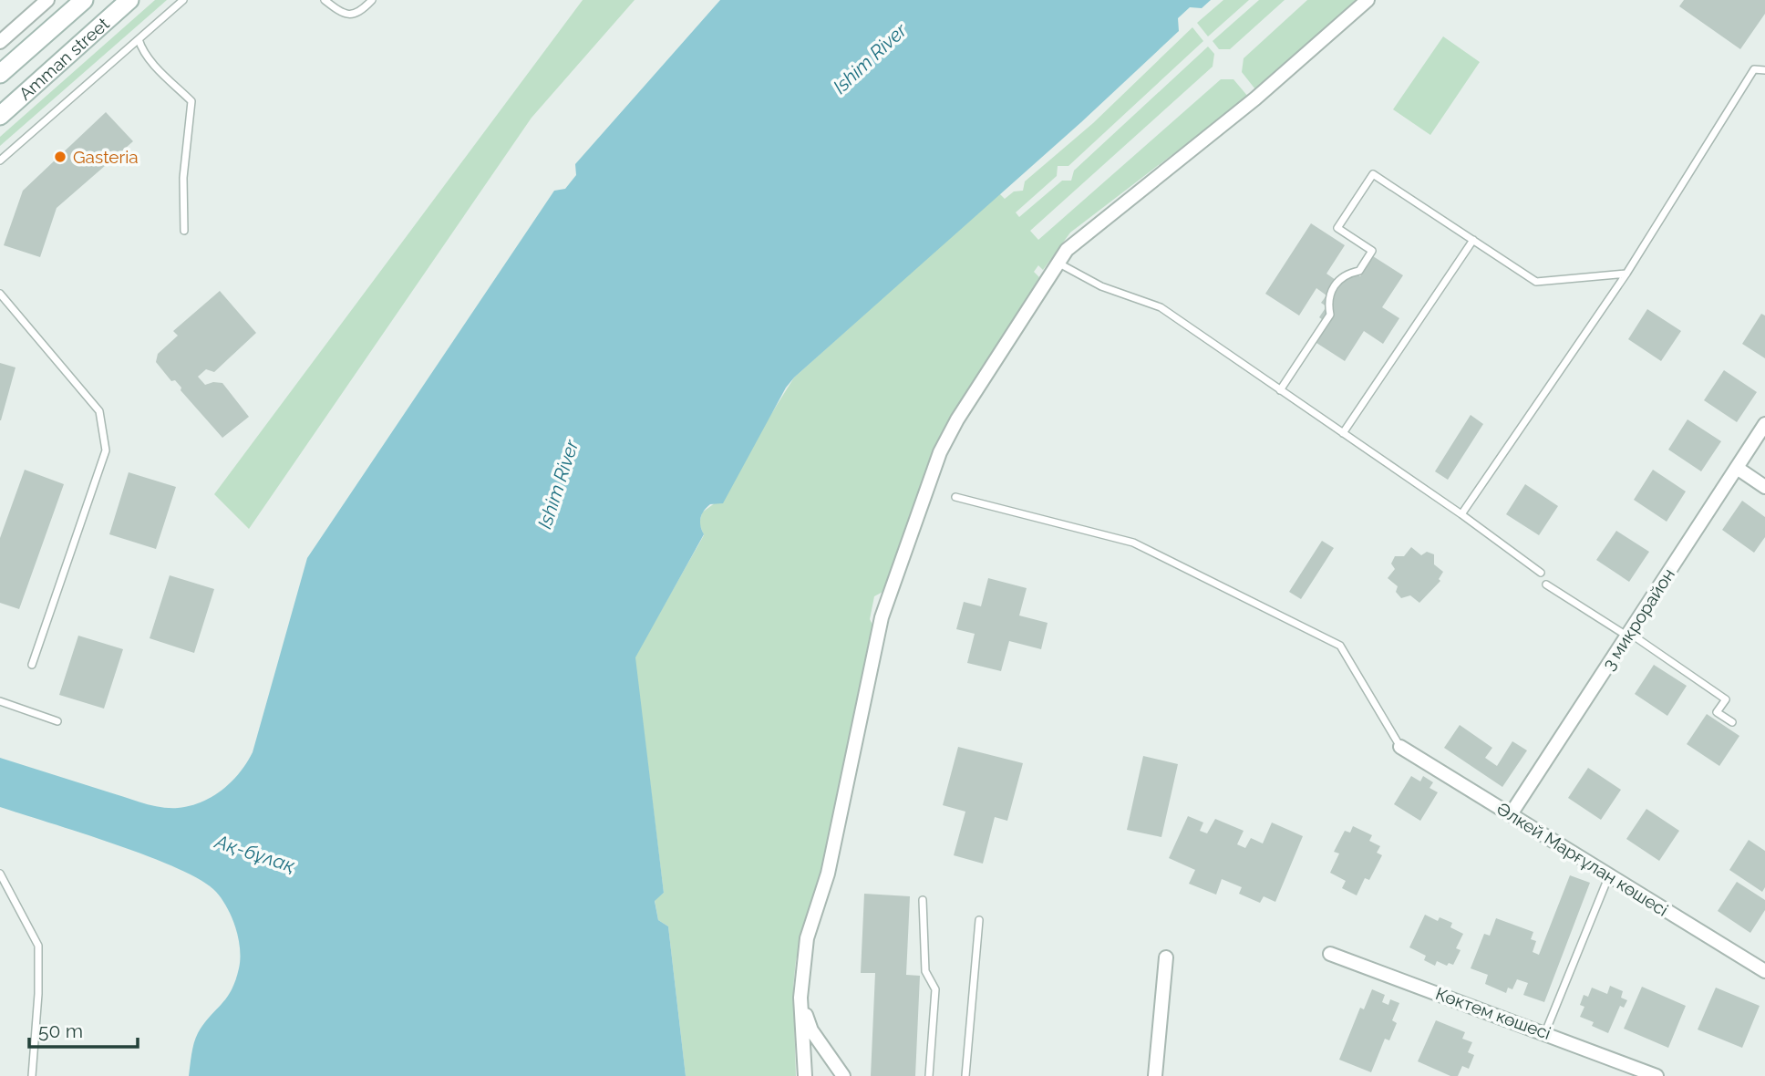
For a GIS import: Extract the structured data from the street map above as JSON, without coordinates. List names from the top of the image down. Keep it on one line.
{"streets":{"main road":["Amman street"],"street":["3 микрорайон","Әлкей Марғұлан көшесі","Көктем көшесі"]},"crossings":[["3 микрорайон","Әлкей Марғұлан көшесі"]],"water":["Ishim River","Ақ-бұлақ"],"places":["Gasteria"],"scale_bar":"50 m"}
